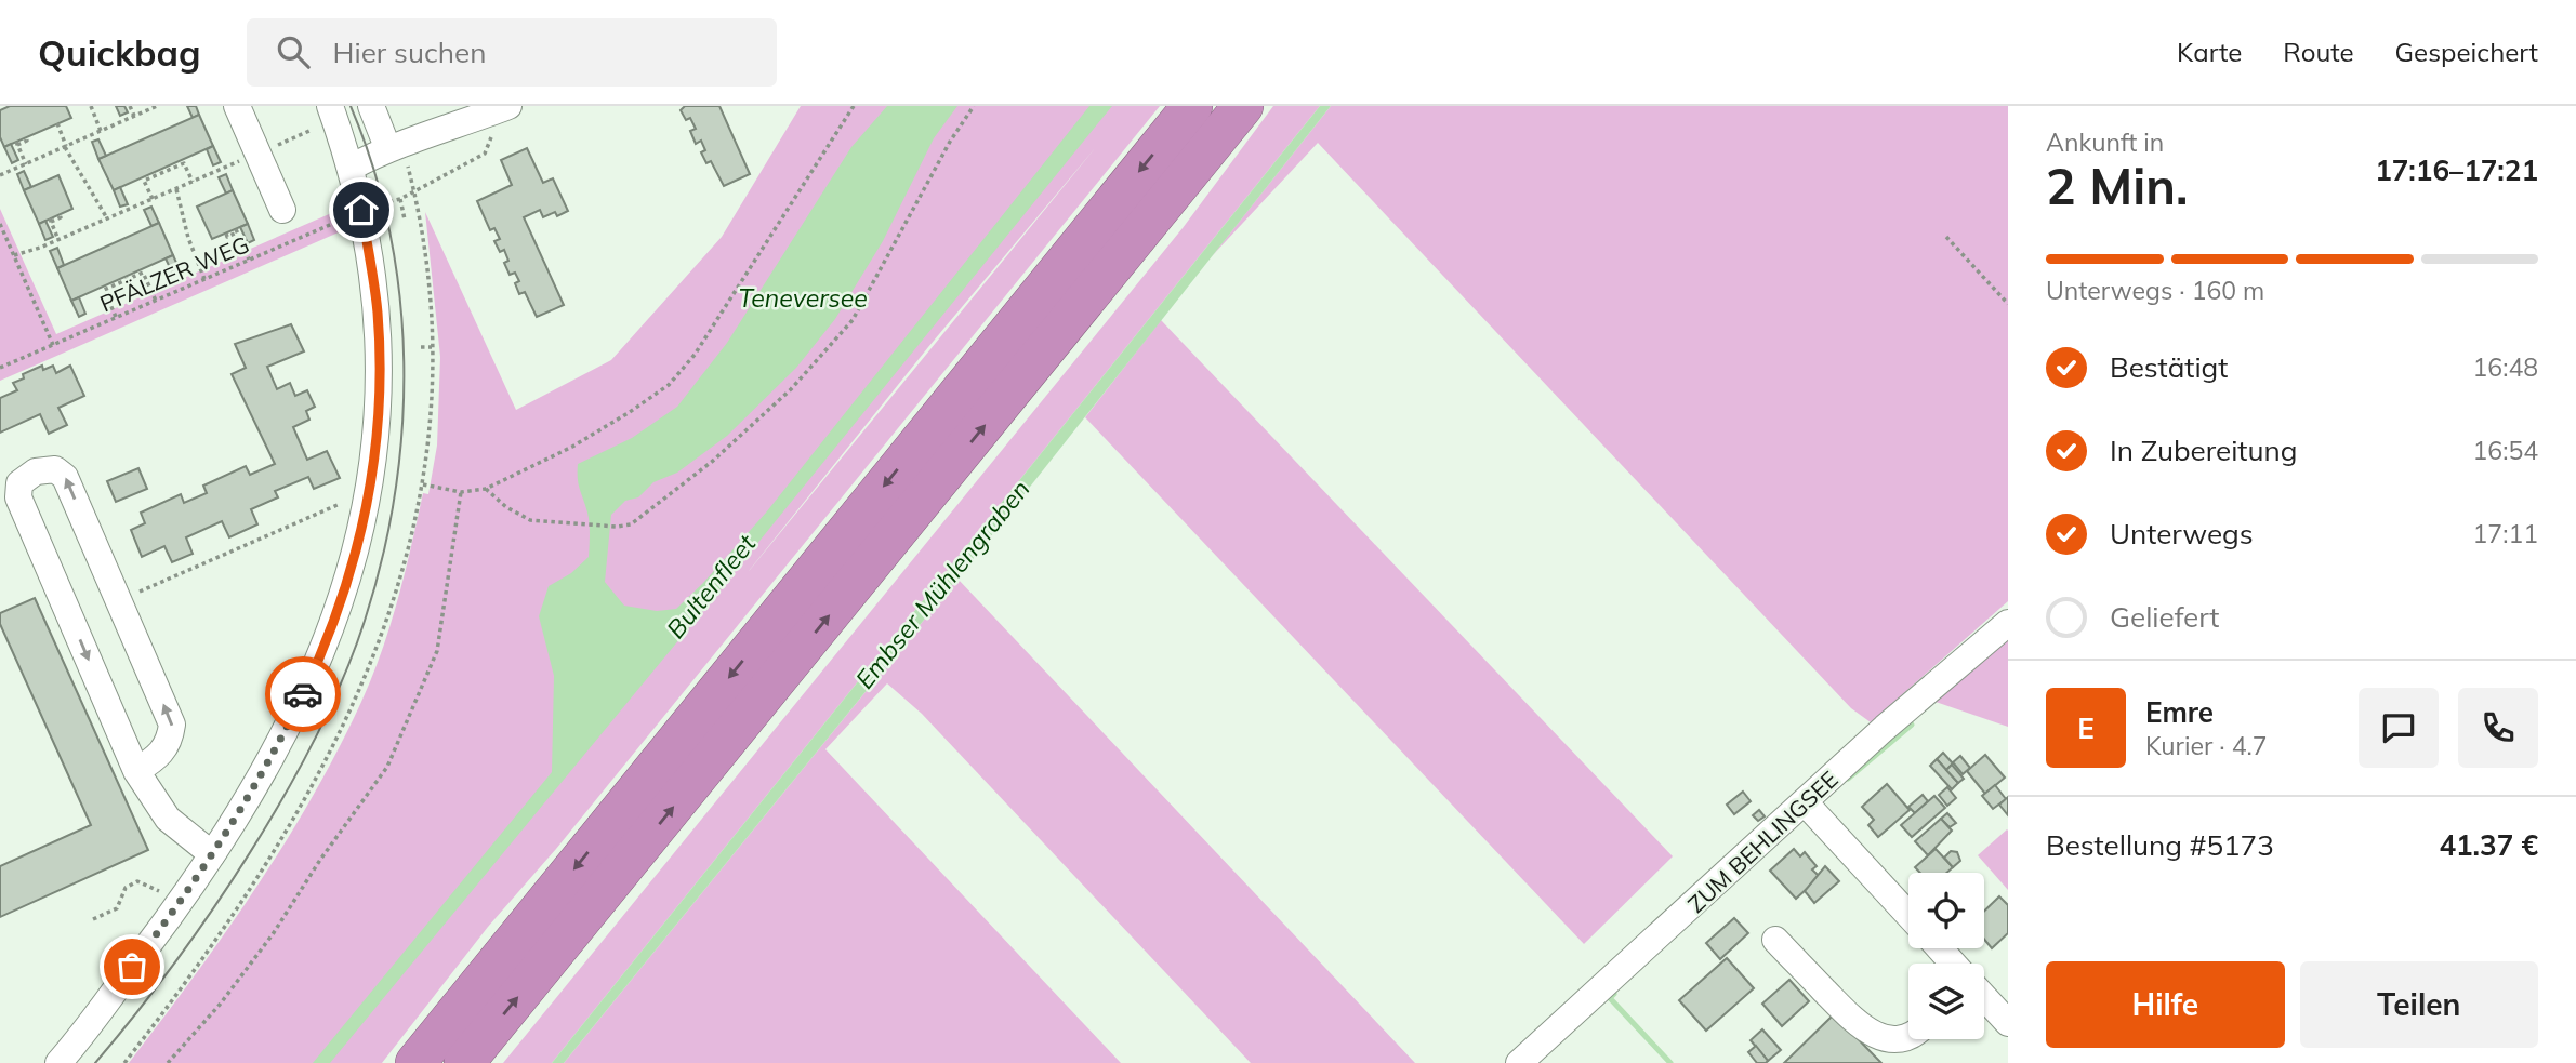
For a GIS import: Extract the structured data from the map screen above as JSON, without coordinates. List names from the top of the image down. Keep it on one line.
{"streets":{"street":["ZUM BEHLINGSEE"],"path":["PFÄLZER WEG"]},"water":["Teneversee","Embser Mühlengraben","Bultenfleet"],"page":{"header":"Quickbag","search":"Hier suchen","nav":["Karte","Route","Gespeichert"],"heading":["2 Min.","Ankunft in","17:16–17:21"],"panel":["Emre","Kurier · 4.7","Bestellung #5173","41.37 €"],"bar":"Unterwegs · 160 m","list":[["Bestätigt","16:48"],["In Zubereitung","16:54"],["Unterwegs","17:11"],"Geliefert"],"round":"E","buttons":["Hilfe","Teilen"]}}
